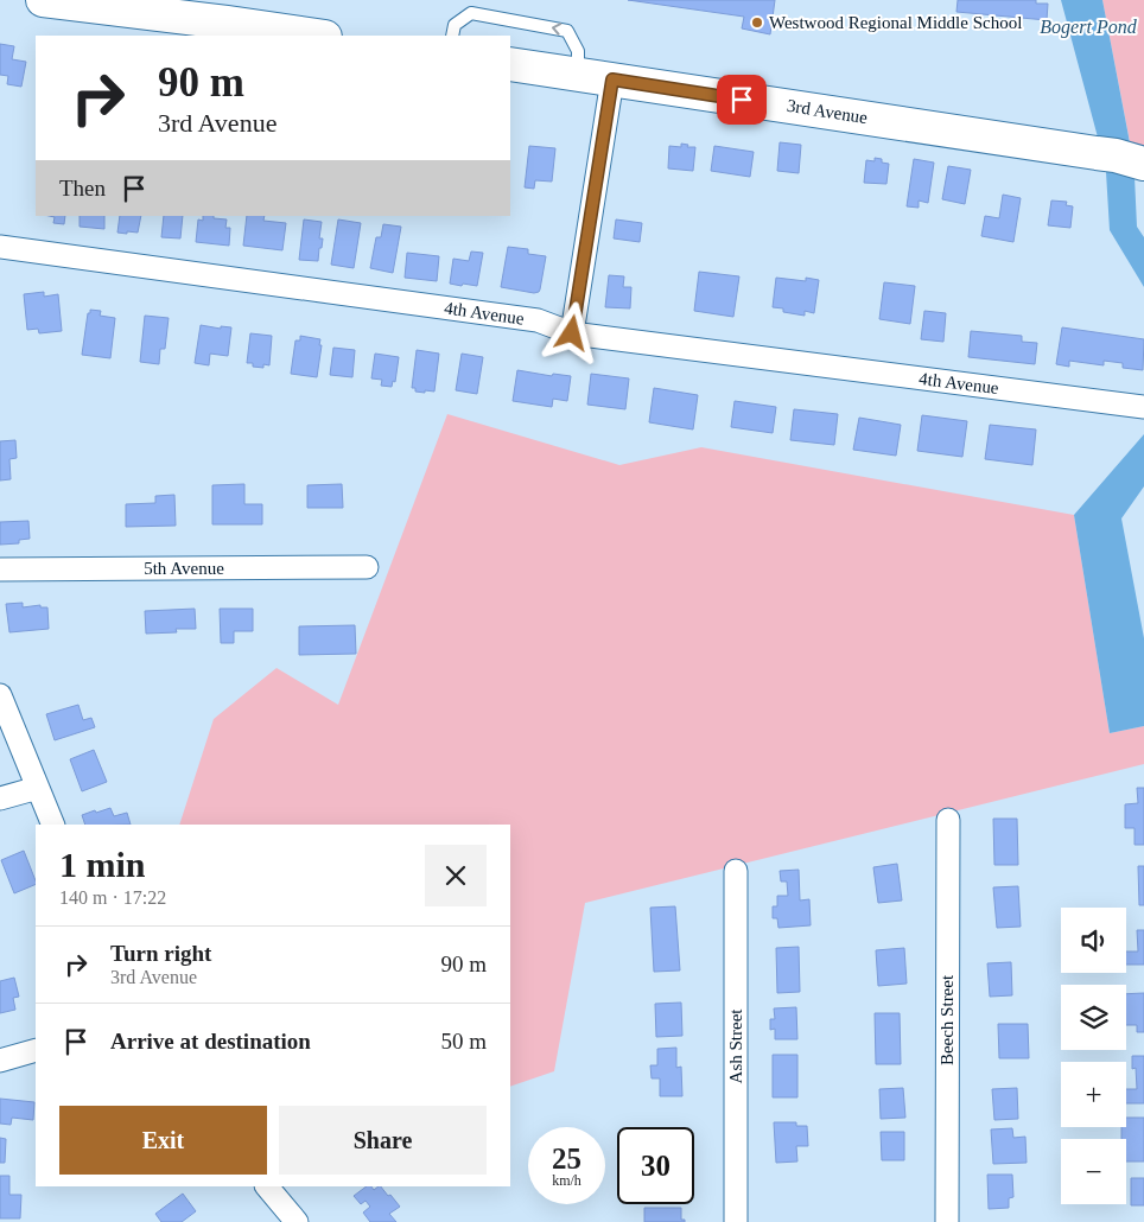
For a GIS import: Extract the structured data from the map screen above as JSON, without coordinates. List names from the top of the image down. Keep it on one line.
{"streets":{"main road":["3rd Avenue"],"street":["4th Avenue","5th Avenue","Beech Street","Ash Street"]},"water":["Bogert Pond"],"places":["Westwood Regional Middle School"],"page":{"turn":["90 m","3rd Avenue"],"then":"Then","heading":["1 min","140 m · 17:22"],"map_buttons":["+","−"],"list":[{"name":"Turn right","note":"3rd Avenue","value":"90 m"},{"name":"Arrive at destination","value":"50 m"}],"buttons":["Exit","Share"],"speed":"25 km/h","limit":"30"}}
